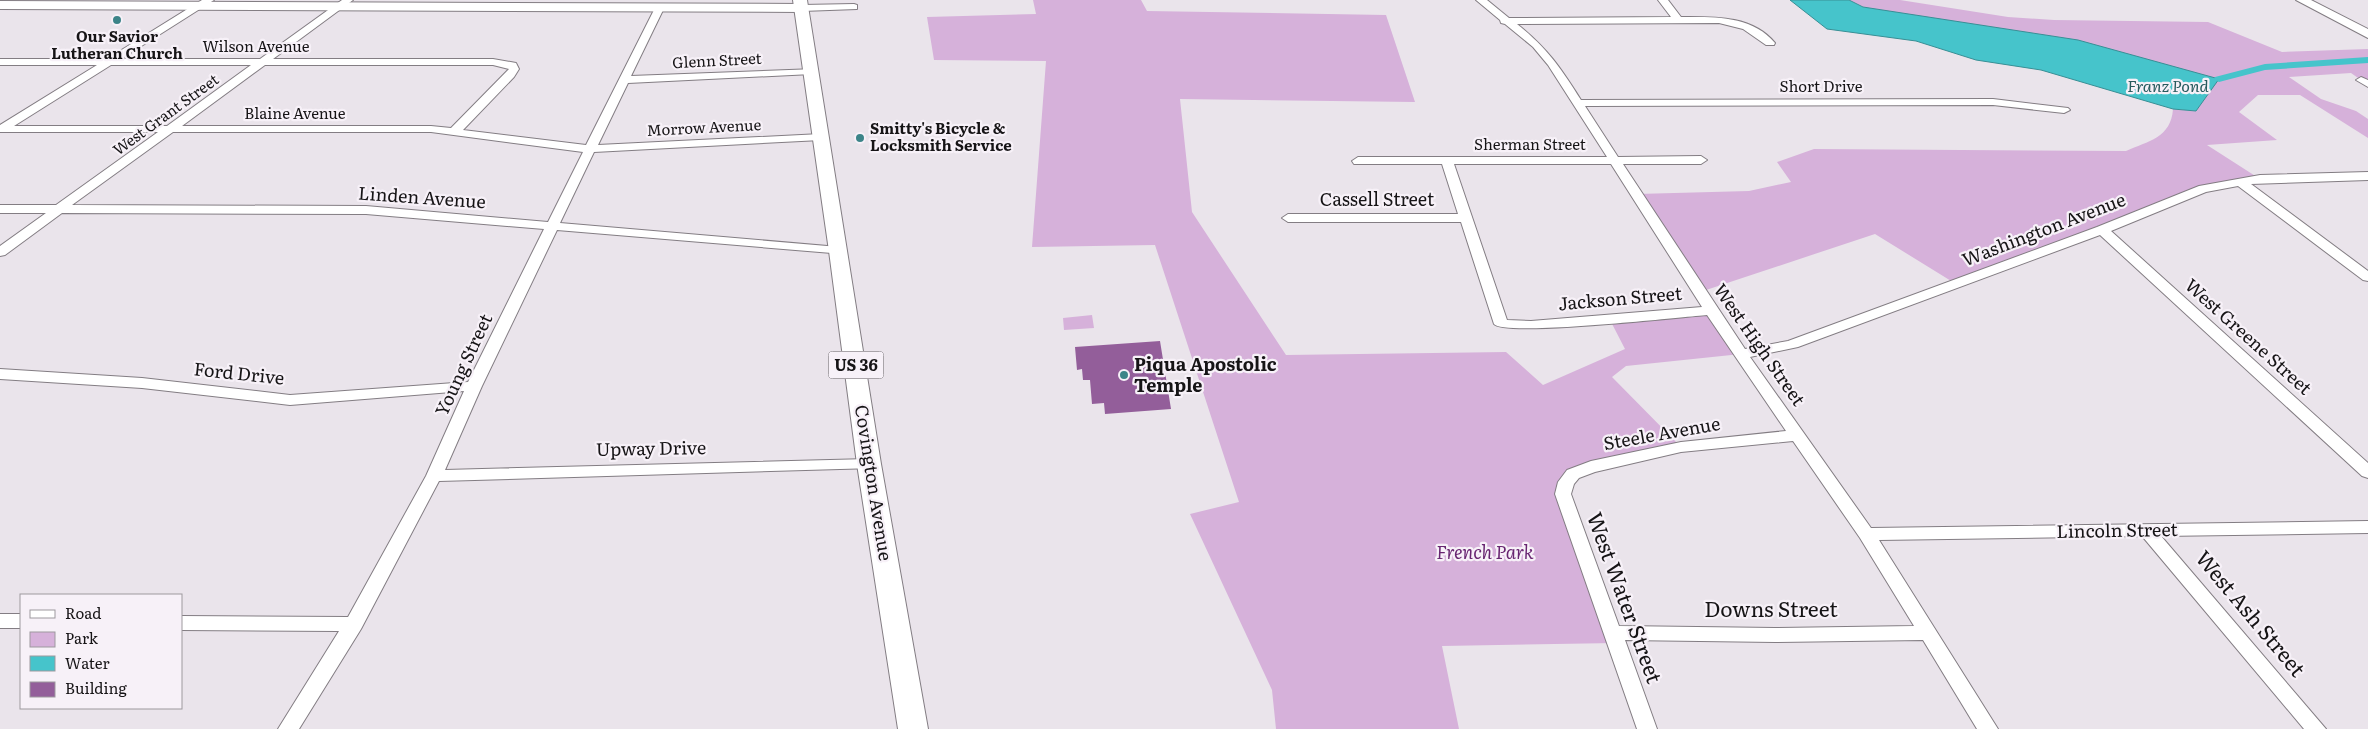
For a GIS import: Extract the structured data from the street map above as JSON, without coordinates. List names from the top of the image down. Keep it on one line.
{"streets":{"main road":["US 36","Covington Avenue"],"street":["Wilson Avenue","Glenn Street","Short Drive","Blaine Avenue","West Grant Street","Morrow Avenue","Sherman Street","Linden Avenue","Cassell Street","Washington Avenue","Jackson Street","West Greene Street","West High Street","Young Street","Ford Drive","Steele Avenue","Upway Drive","Lincoln Street","West Water Street","Downs Street","West Ash Street"]},"crossings":[["Wilson Avenue","Blaine Avenue"],["Wilson Avenue","West Grant Street"],["Glenn Street","Young Street"],["Glenn Street","Covington Avenue"],["Short Drive","West High Street"],["Blaine Avenue","West Grant Street"],["Blaine Avenue","Morrow Avenue"],["Blaine Avenue","Young Street"],["West Grant Street","Linden Avenue"],["Morrow Avenue","Young Street"],["Morrow Avenue","Covington Avenue"],["Sherman Street","West High Street"],["Linden Avenue","Young Street"],["Linden Avenue","Covington Avenue"],["Cassell Street","Jackson Street"],["Washington Avenue","West Greene Street"],["Washington Avenue","West High Street"],["Jackson Street","West High Street"],["West High Street","Steele Avenue"],["West High Street","Lincoln Street"],["West High Street","Downs Street"],["Young Street","Ford Drive"],["Young Street","Upway Drive"],["Steele Avenue","West Water Street"],["Upway Drive","Covington Avenue"],["Lincoln Street","West Ash Street"],["West Water Street","Downs Street"]],"water":["Franz Pond"],"parks":["French Park"],"places":["Our Savior Lutheran Church","Smitty's Bicycle & Locksmith Service","Piqua Apostolic Temple"],"legend":["Road","Park","Water","Building"]}
